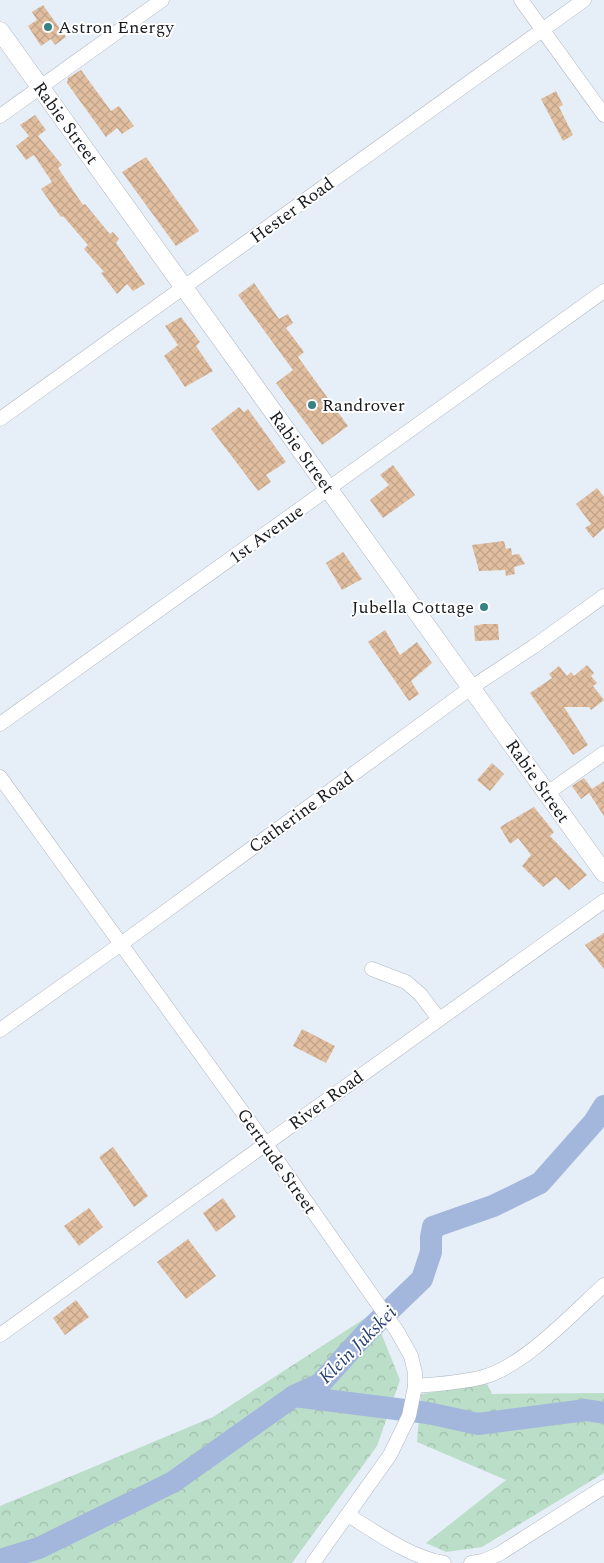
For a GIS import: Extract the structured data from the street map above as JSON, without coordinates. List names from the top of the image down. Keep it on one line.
{"streets":{"street":["Rabie Street","Hester Road","1st Avenue","Catherine Road","River Road","Gertrude Street"]},"crossings":[["Rabie Street","Hester Road"],["Rabie Street","1st Avenue"],["Rabie Street","Catherine Road"],["Catherine Road","Gertrude Street"],["River Road","Gertrude Street"]],"water":["Klein Jukskei"],"places":["Astron Energy","Randrover","Jubella Cottage"]}
